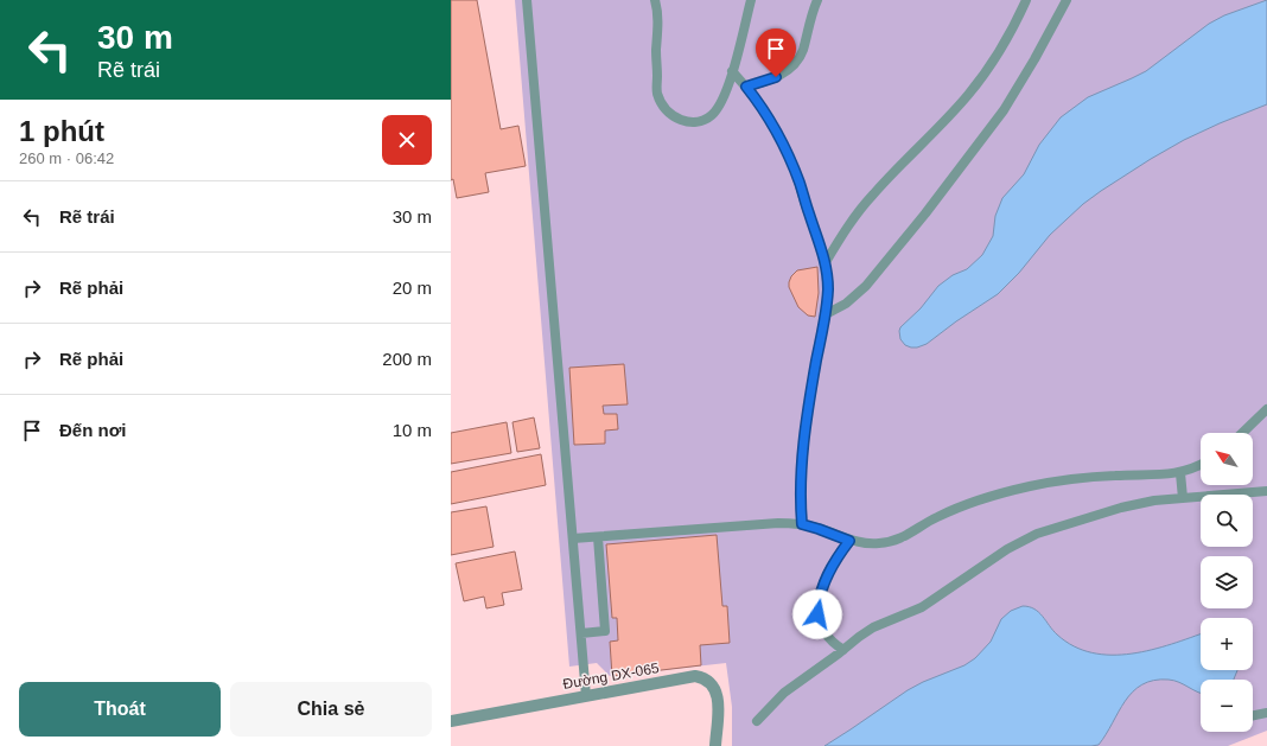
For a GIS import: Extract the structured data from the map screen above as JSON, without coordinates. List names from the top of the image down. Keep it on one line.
{"streets":{"street":["Đường DX-065"]},"north":"top left","page":{"turn":["30 m","Rẽ trái"],"heading":["1 phút","260 m · 06:42"],"list":[{"name":"Rẽ trái","value":"30 m"},{"name":"Rẽ phải","value":"20 m"},{"name":"Rẽ phải","value":"200 m"},{"name":"Đến nơi","value":"10 m"}],"map_buttons":["+","−"],"buttons":["Thoát","Chia sẻ"]}}
